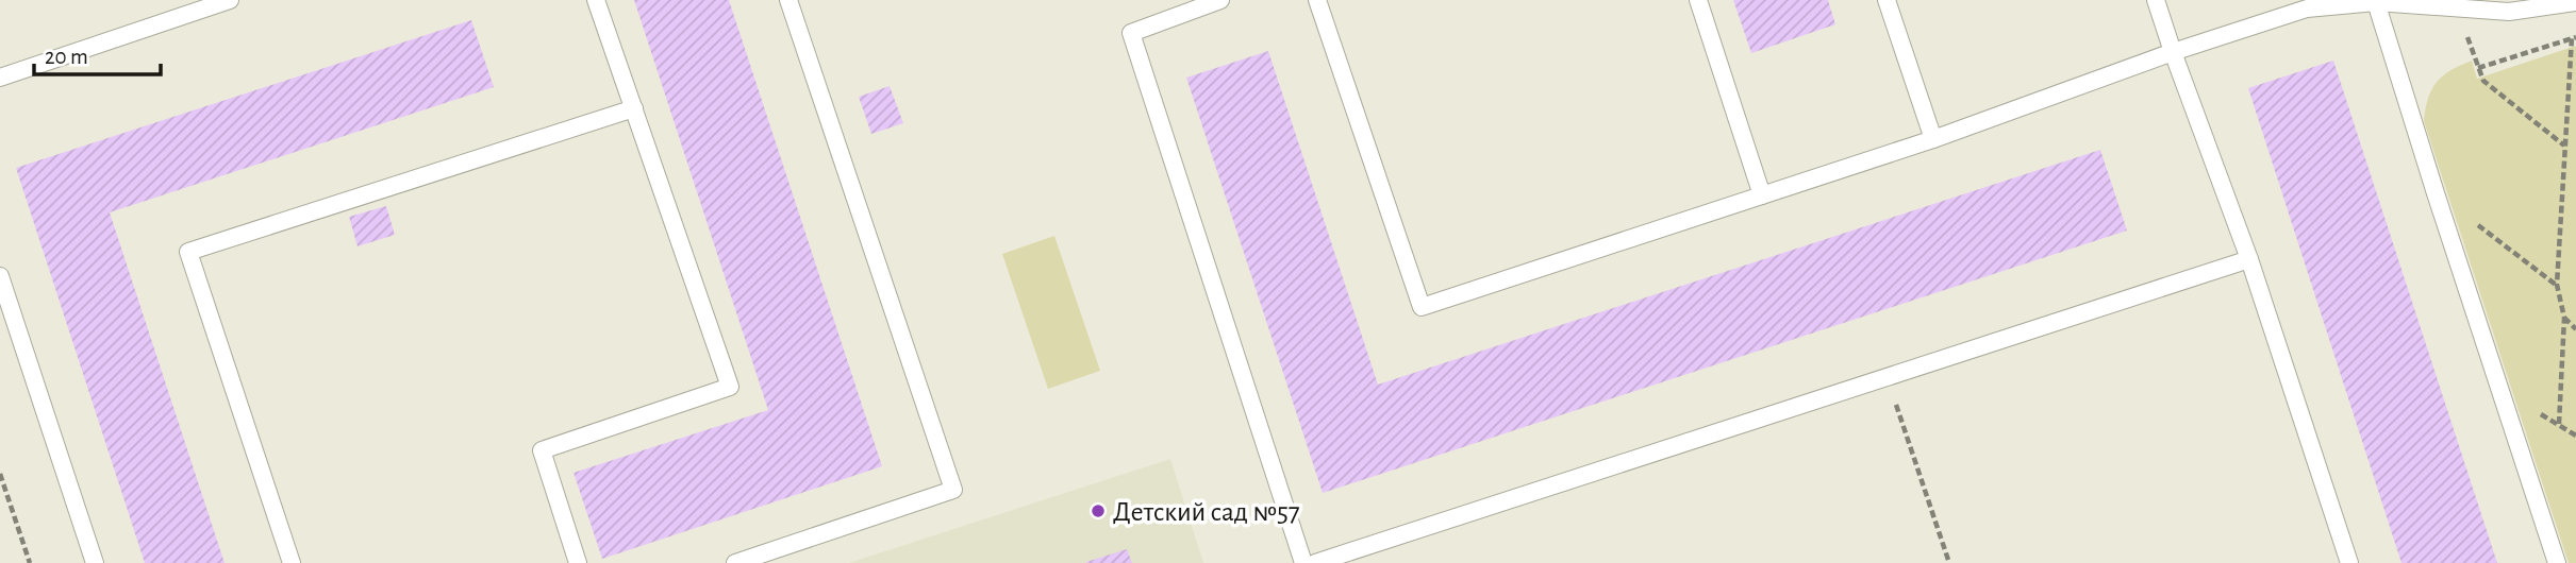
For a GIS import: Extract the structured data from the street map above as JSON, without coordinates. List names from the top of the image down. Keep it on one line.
{"places":["Детский сад №57"],"scale_bar":"20 m"}
